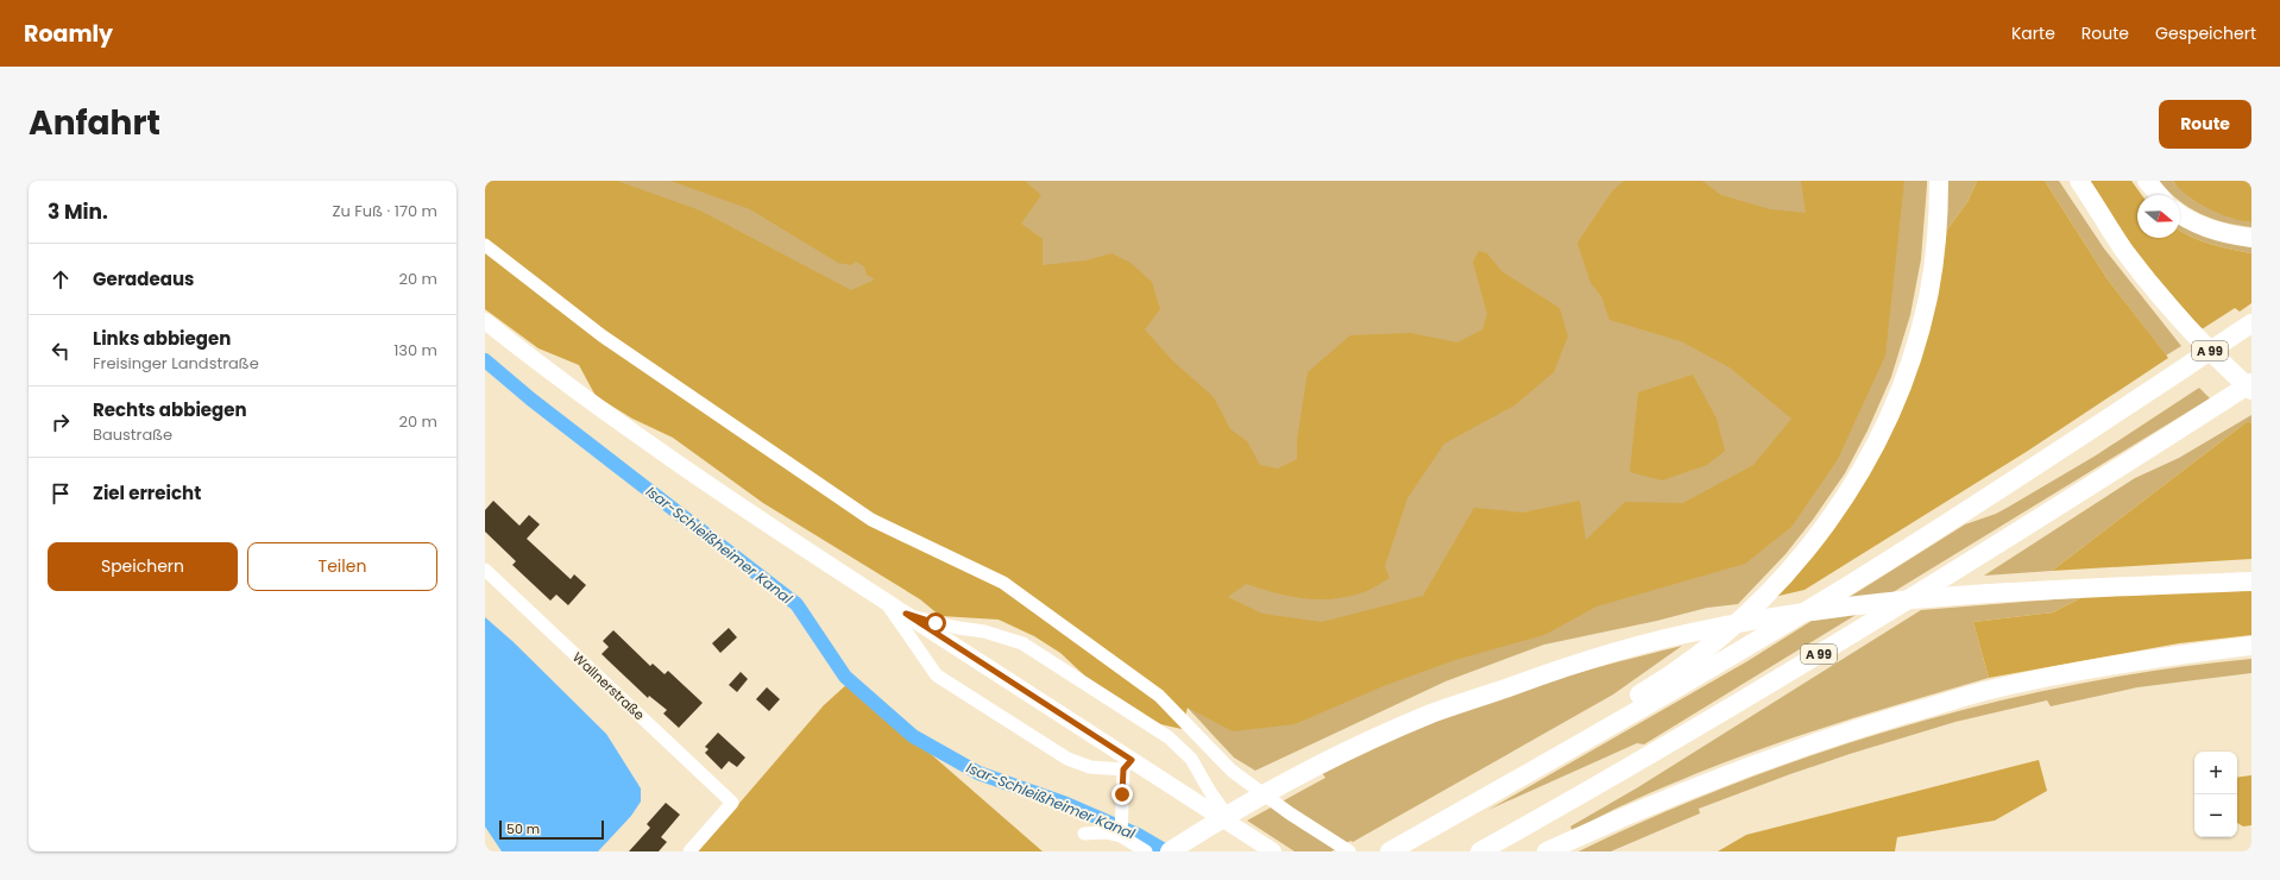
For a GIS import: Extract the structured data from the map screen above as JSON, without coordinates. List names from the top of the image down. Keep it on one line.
{"streets":{"highway":["A 99"],"street":["Wallnerstraße"]},"water":["Isar-Schleißheimer Kanal"],"scale_bar":"50 m","north":"right","page":{"header":"Roamly","nav":["Karte","Route","Gespeichert"],"title":"Anfahrt","buttons":["Route",["Speichern","Teilen"]],"heading":["3 Min.","Zu Fuß · 170 m"],"list":[["Geradeaus","20 m"],["Links abbiegen","Freisinger Landstraße","130 m"],["Rechts abbiegen","Baustraße","20 m"],"Ziel erreicht"],"map_buttons":["+","−"],"scale":"50 m"}}
